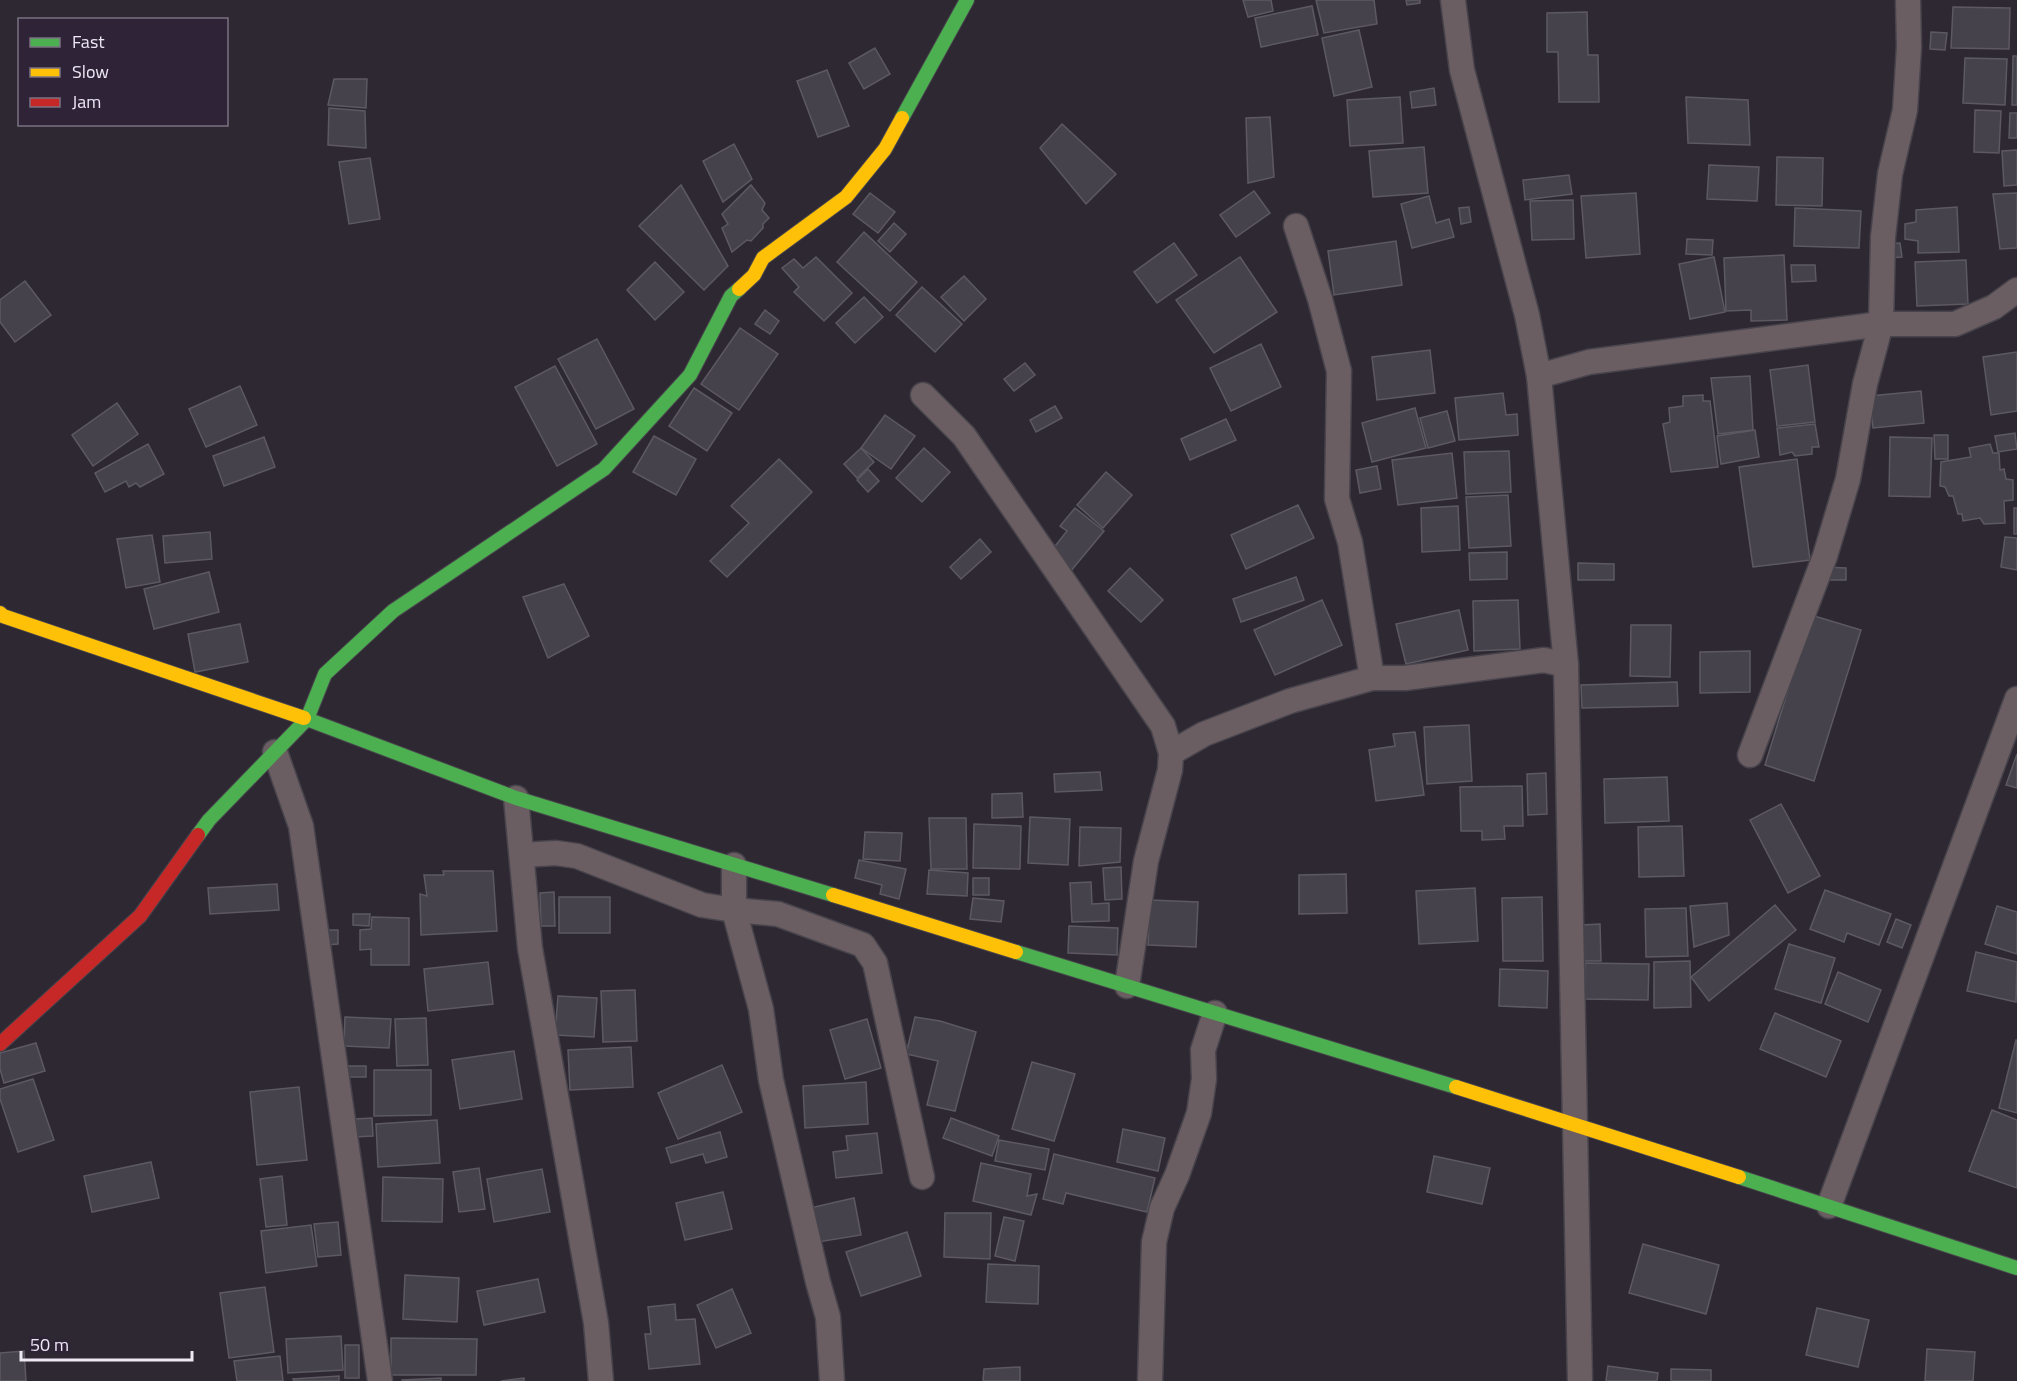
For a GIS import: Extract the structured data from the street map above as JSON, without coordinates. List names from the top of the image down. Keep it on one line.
{"legend":["Fast","Slow","Jam"],"scale_bar":"50 m"}
